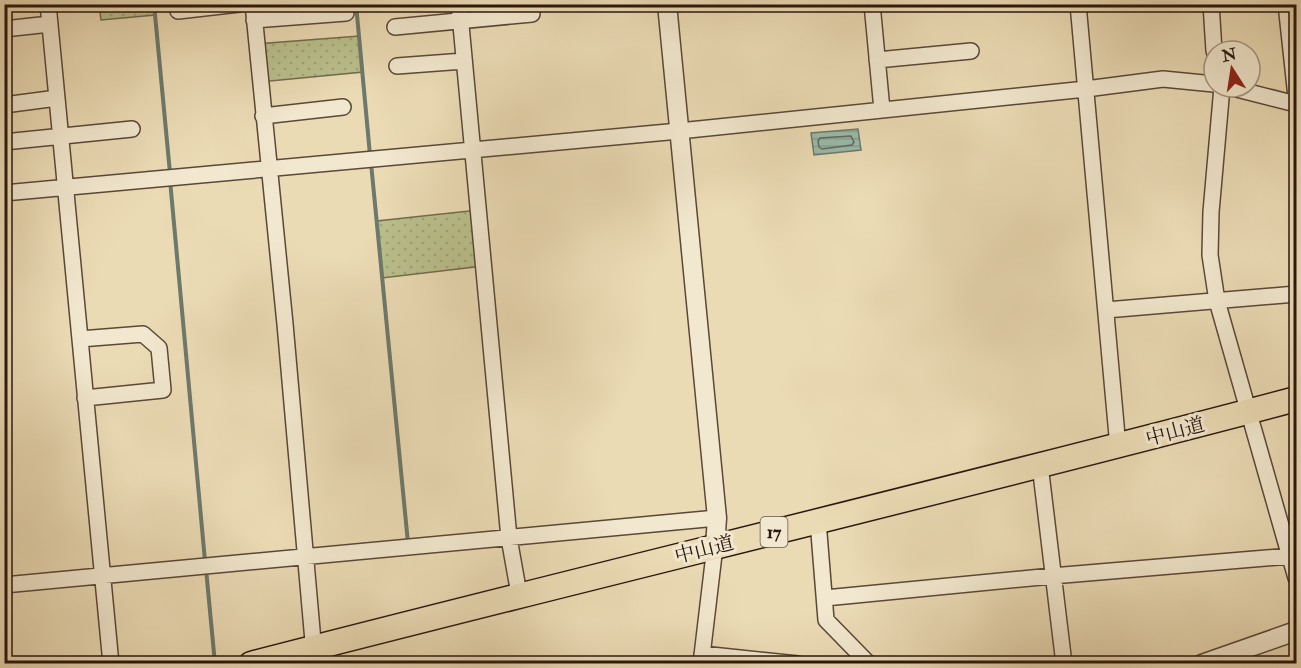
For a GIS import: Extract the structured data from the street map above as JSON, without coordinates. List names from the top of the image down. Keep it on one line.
{"streets":{"highway":["中山道","17"]},"north":"top"}
